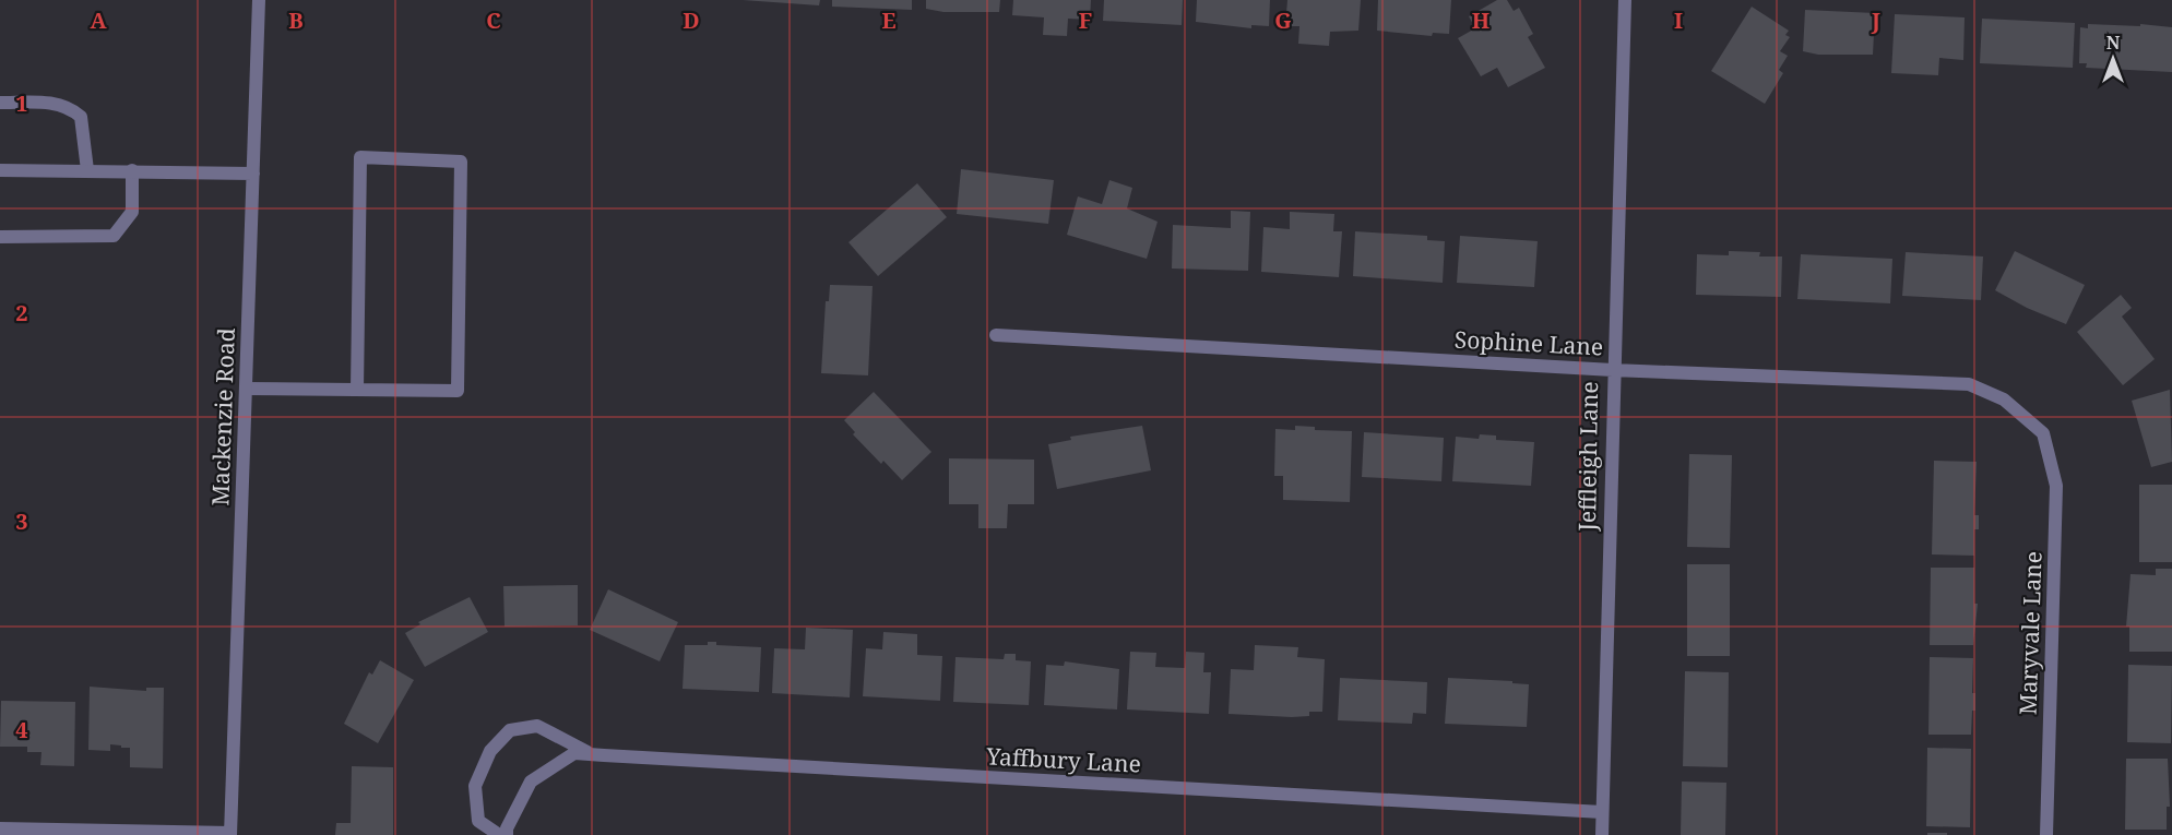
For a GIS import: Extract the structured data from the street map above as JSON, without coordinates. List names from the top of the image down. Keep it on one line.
{"streets":{"street":["Sophine Lane","Mackenzie Road","Jeffleigh Lane","Maryvale Lane","Yaffbury Lane"]},"crossings":[["Sophine Lane","Jeffleigh Lane"],["Sophine Lane","Maryvale Lane"],["Jeffleigh Lane","Yaffbury Lane"]],"north":"top","grid":{"columns":["A","B","C","D","E","F","G","H","I","J"],"rows":["1","2","3","4"]}}
